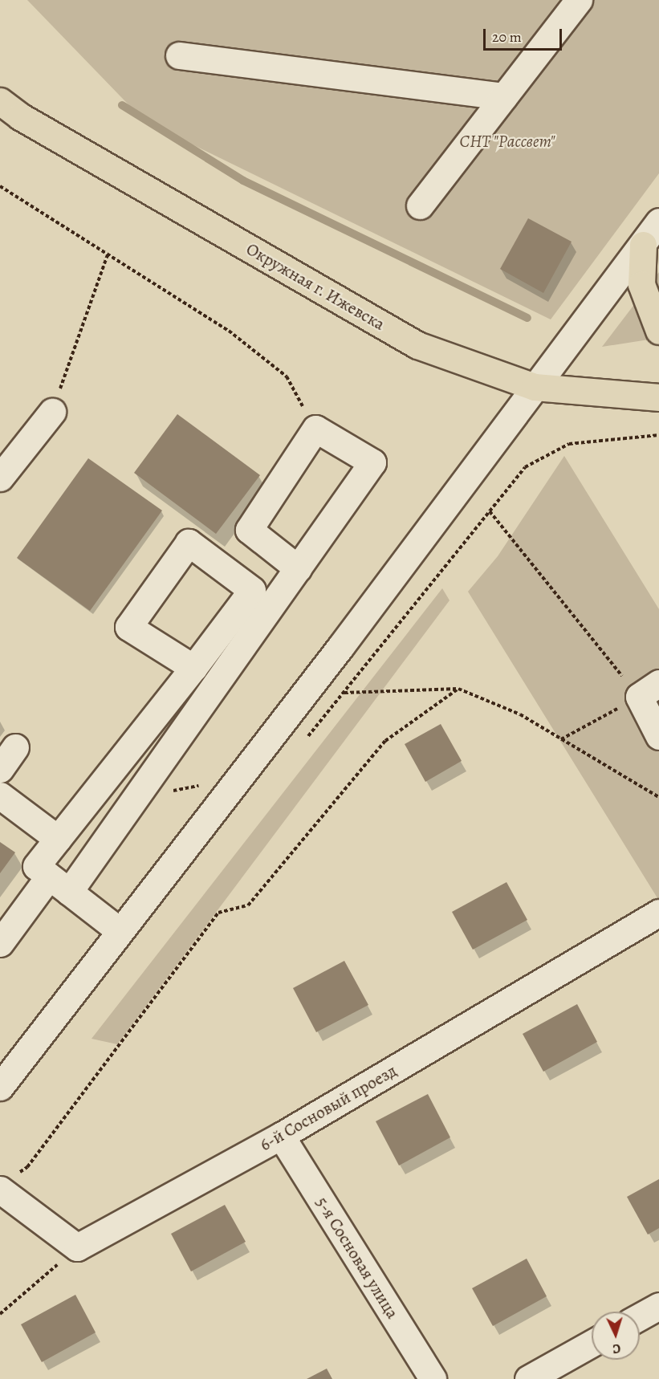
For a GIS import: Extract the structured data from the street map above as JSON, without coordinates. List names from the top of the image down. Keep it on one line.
{"streets":{"main road":["Окружная г. Ижевска"],"street":["6-й Сосновый проезд","5-я Сосновая улица"]},"crossings":[["6-й Сосновый проезд","5-я Сосновая улица"]],"parks":["СНТ \"Рассвет\""],"scale_bar":"20 m","north":"bottom"}
